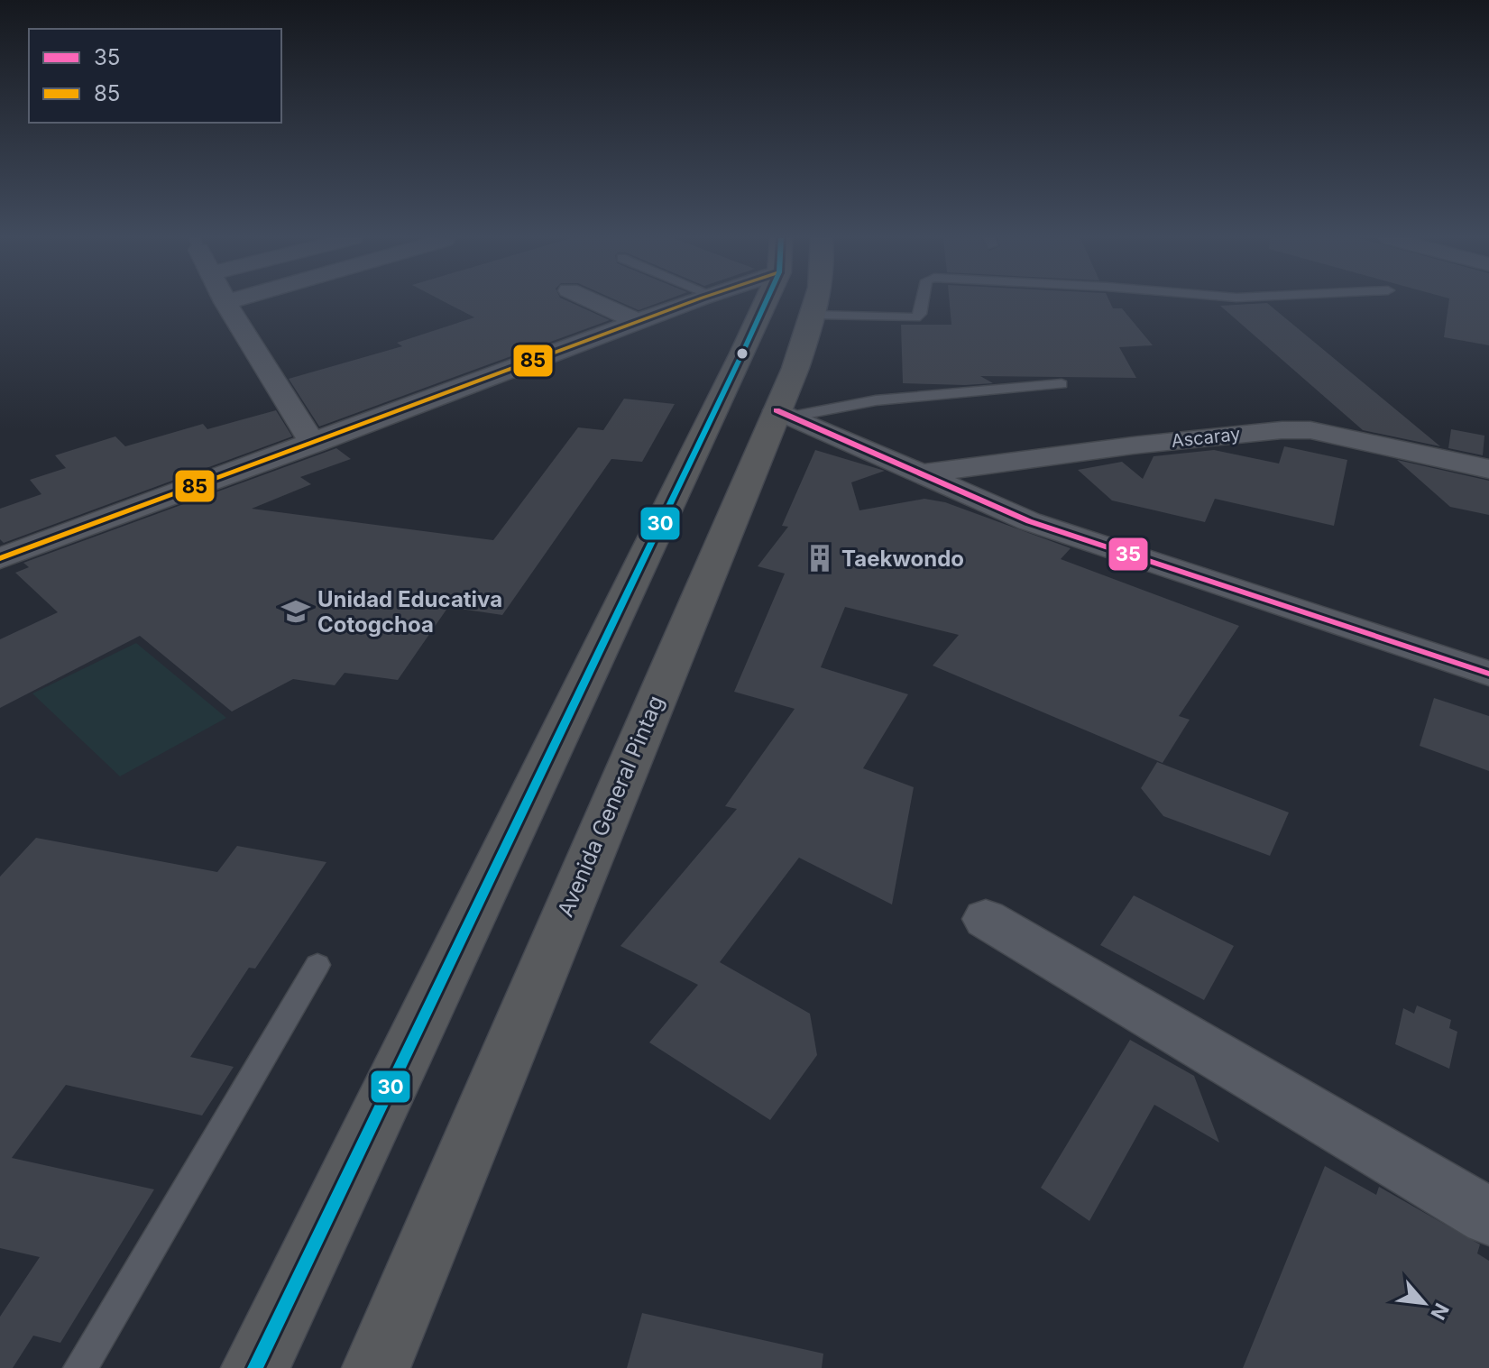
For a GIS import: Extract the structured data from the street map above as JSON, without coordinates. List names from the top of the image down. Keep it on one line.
{"streets":{"highway":["Avenida General Pintag"],"street":["Ascaray"]},"places":{"building":["Taekwondo"],"school or university":["Unidad Educativa Cotogchoa"]},"lines":["transit line 85","transit line 30","transit line 35"],"legend":["35","85"],"north":"bottom right"}
